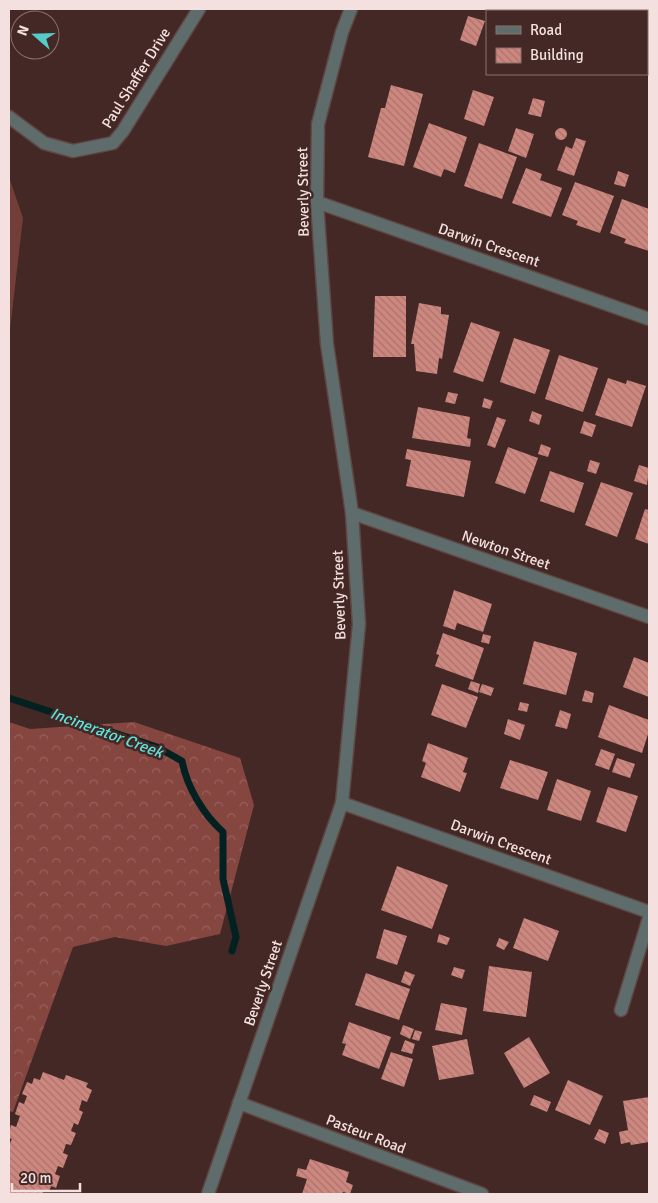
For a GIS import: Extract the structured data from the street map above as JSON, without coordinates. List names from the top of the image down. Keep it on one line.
{"streets":{"street":["Paul Shaffer Drive","Beverly Street","Darwin Crescent","Newton Street","Pasteur Road"]},"crossings":[["Beverly Street","Darwin Crescent"],["Beverly Street","Newton Street"],["Beverly Street","Pasteur Road"]],"water":["Incinerator Creek"],"legend":["Road","Building"],"scale_bar":"20 m","north":"left"}
